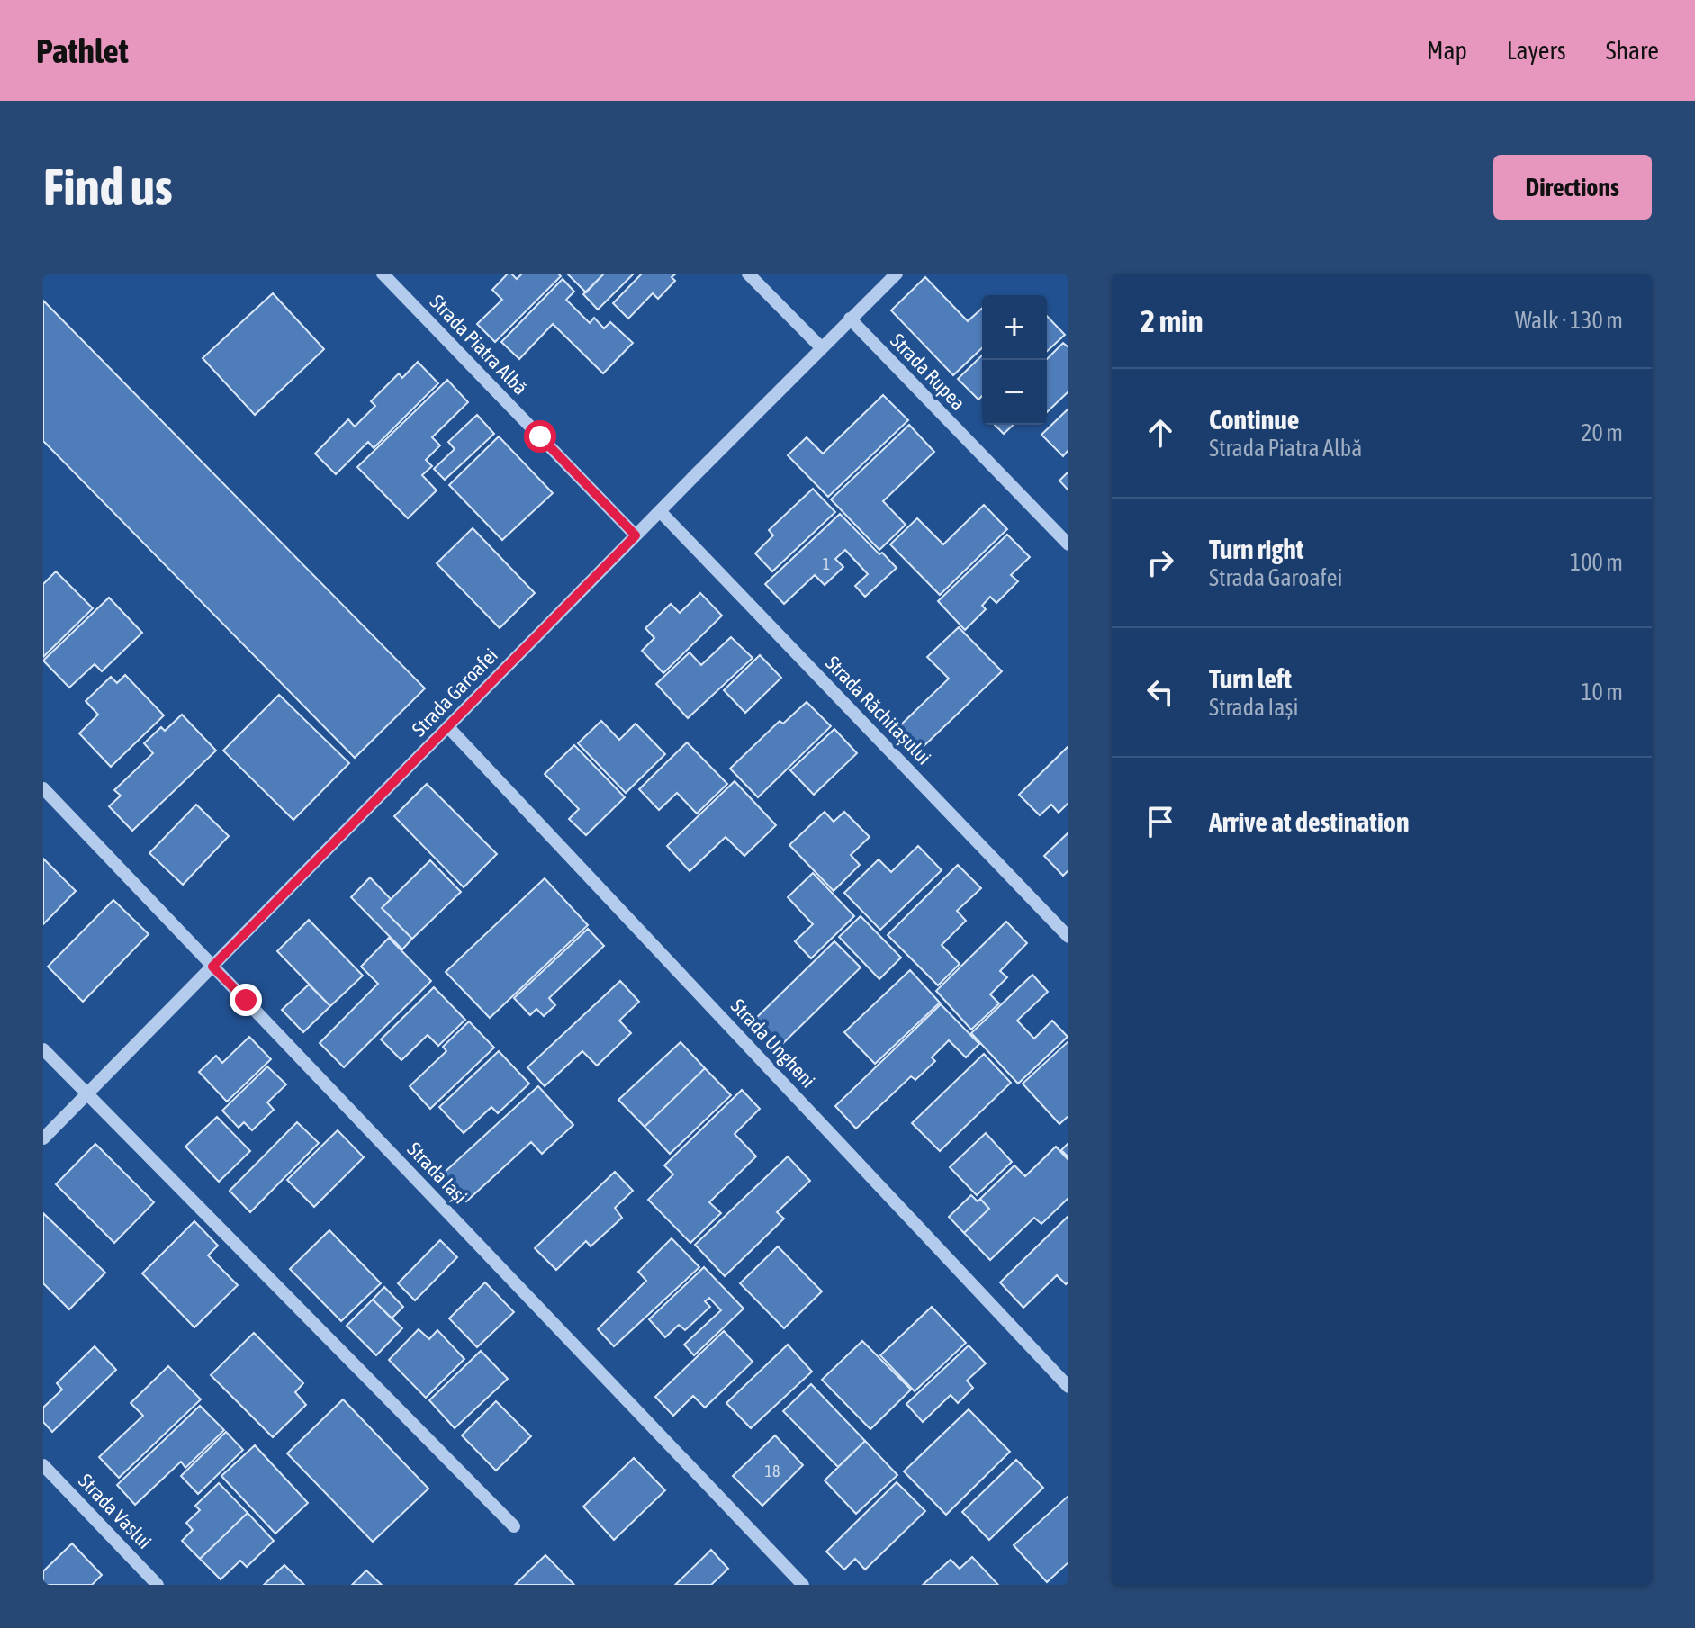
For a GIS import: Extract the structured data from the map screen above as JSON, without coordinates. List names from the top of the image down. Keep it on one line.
{"streets":{"street":["Strada Piatra Albă","Strada Rupea","Strada Garoafei","Strada Răchitașului","Strada Ungheni","Strada Iași","Strada Vaslui"]},"crossings":[["Strada Piatra Albă","Strada Garoafei"],["Strada Rupea","Strada Garoafei"],["Strada Garoafei","Strada Răchitașului"],["Strada Garoafei","Strada Ungheni"],["Strada Garoafei","Strada Iași"]],"house_numbers":["1","18"],"page":{"header":"Pathlet","nav":["Map","Layers","Share"],"buttons":"Directions","title":"Find us","heading":["2 min","Walk · 130 m"],"map_buttons":["+","−"],"list":[["Continue","Strada Piatra Albă","20 m"],["Turn right","Strada Garoafei","100 m"],["Turn left","Strada Iași","10 m"],"Arrive at destination"]}}
